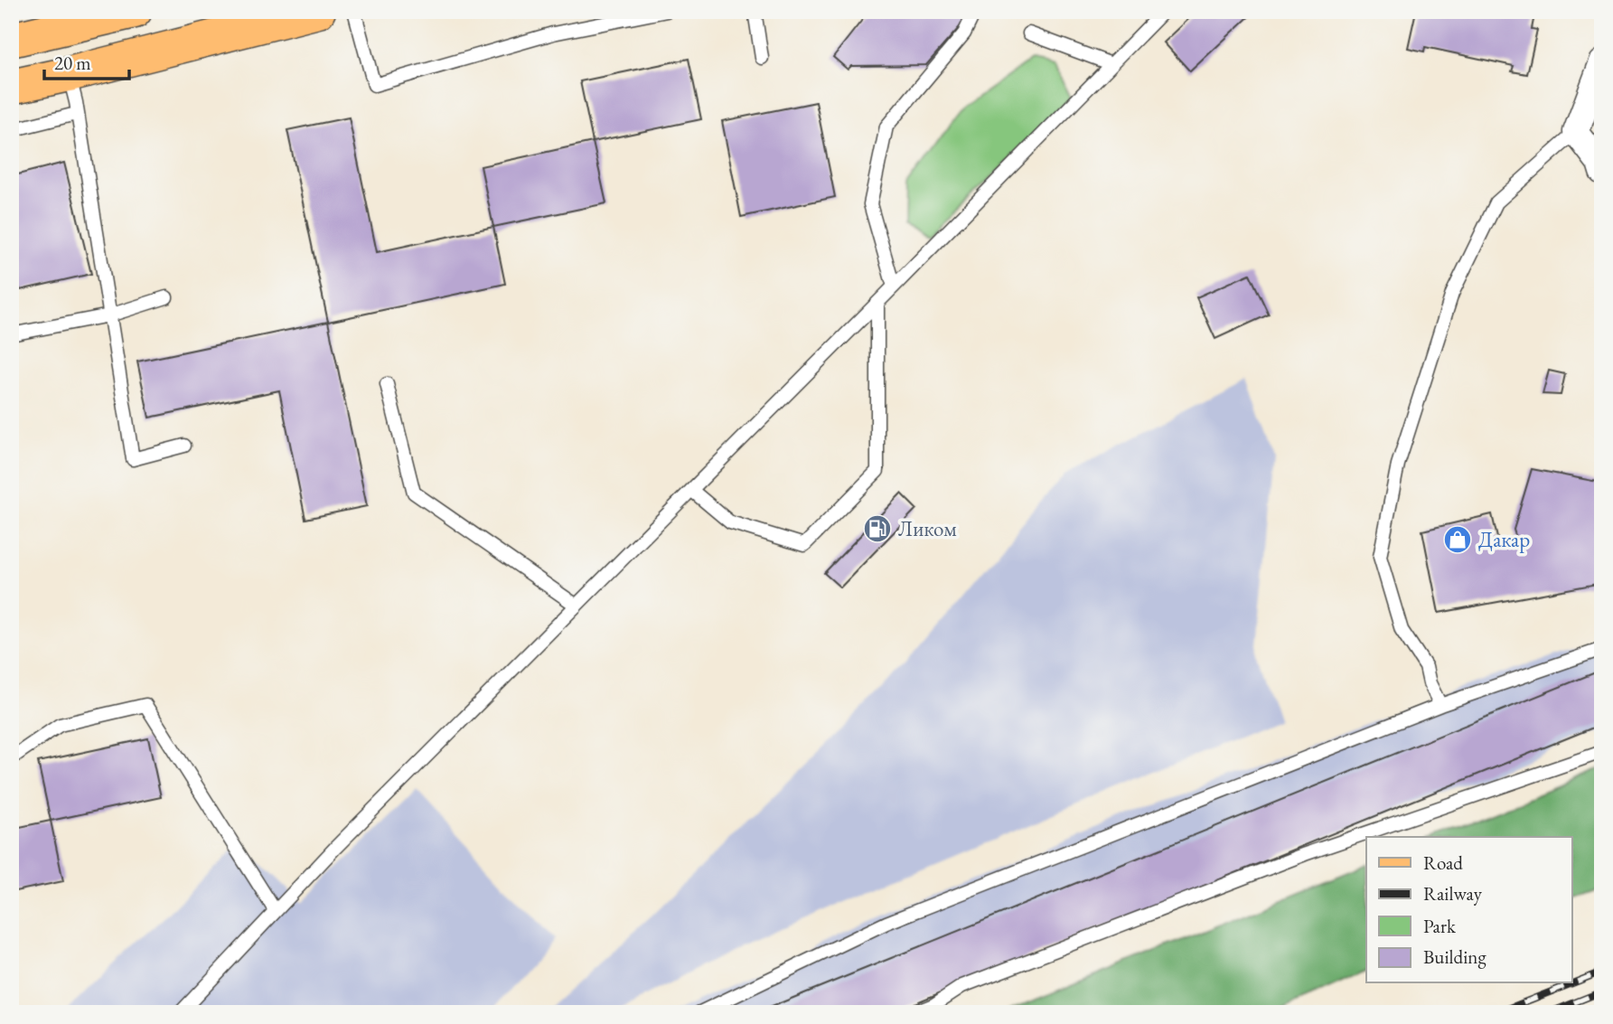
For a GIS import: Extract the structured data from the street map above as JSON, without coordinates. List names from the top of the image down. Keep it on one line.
{"places":{"fuel station":["Ликом"],"shop":["Дакар"]},"legend":["Road","Railway","Park","Building"],"scale_bar":"20 m"}
